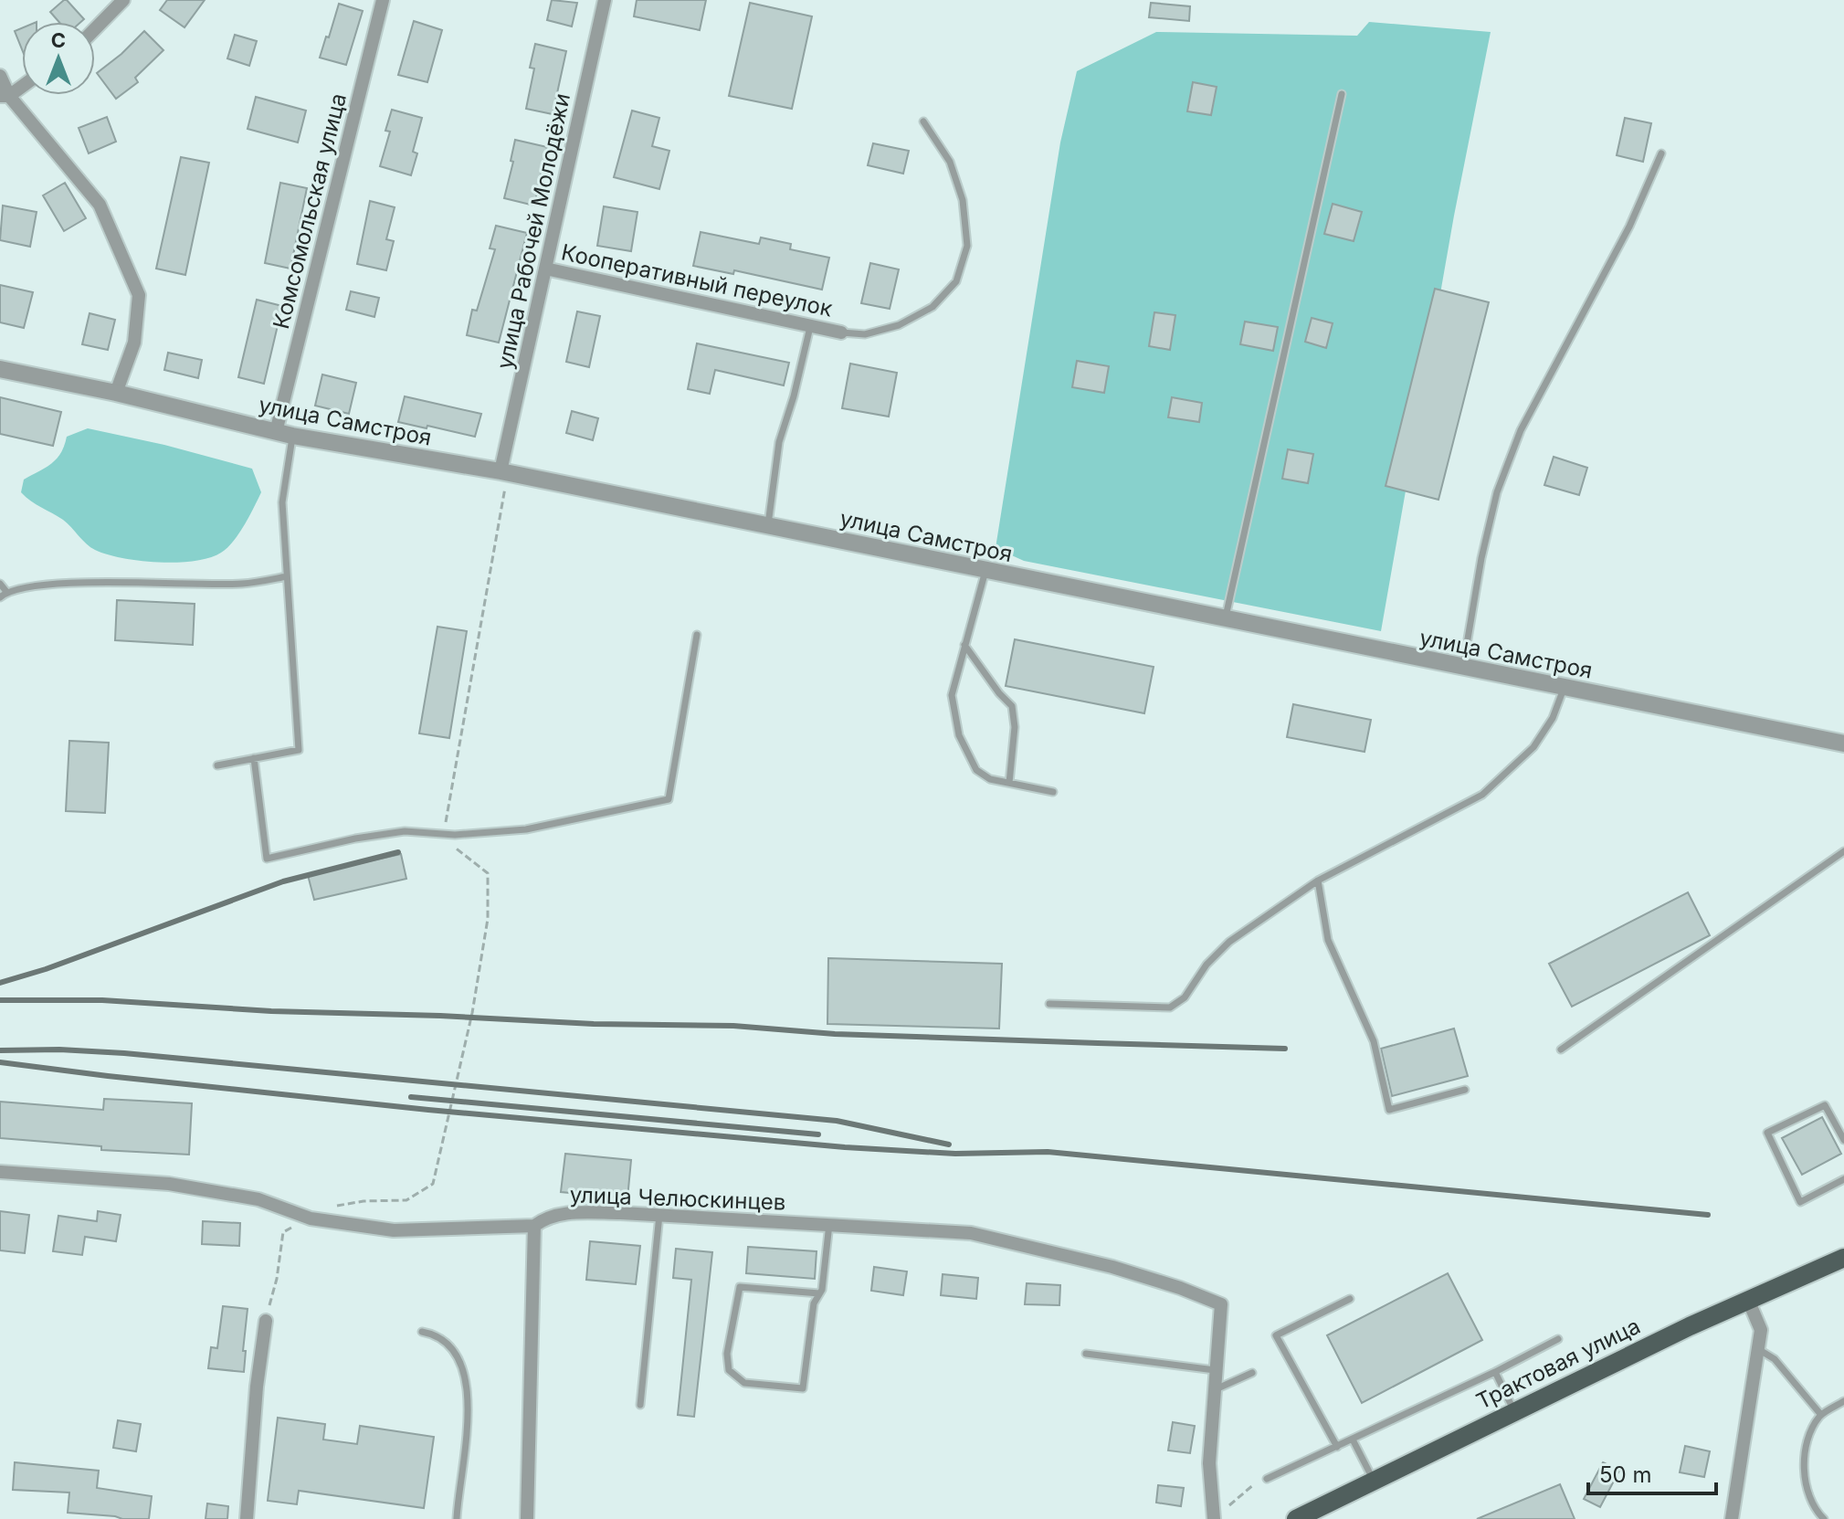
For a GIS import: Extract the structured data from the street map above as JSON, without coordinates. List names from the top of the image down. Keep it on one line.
{"streets":{"main road":["Трактовая улица"],"street":["Комсомольская улица","улица Рабочей Молодёжи","Кооперативный переулок","улица Самстроя","улица Челюскинцев"]},"crossings":[["Комсомольская улица","улица Самстроя"],["улица Рабочей Молодёжи","Кооперативный переулок"],["улица Рабочей Молодёжи","улица Самстроя"]],"scale_bar":"50 m","north":"top"}
